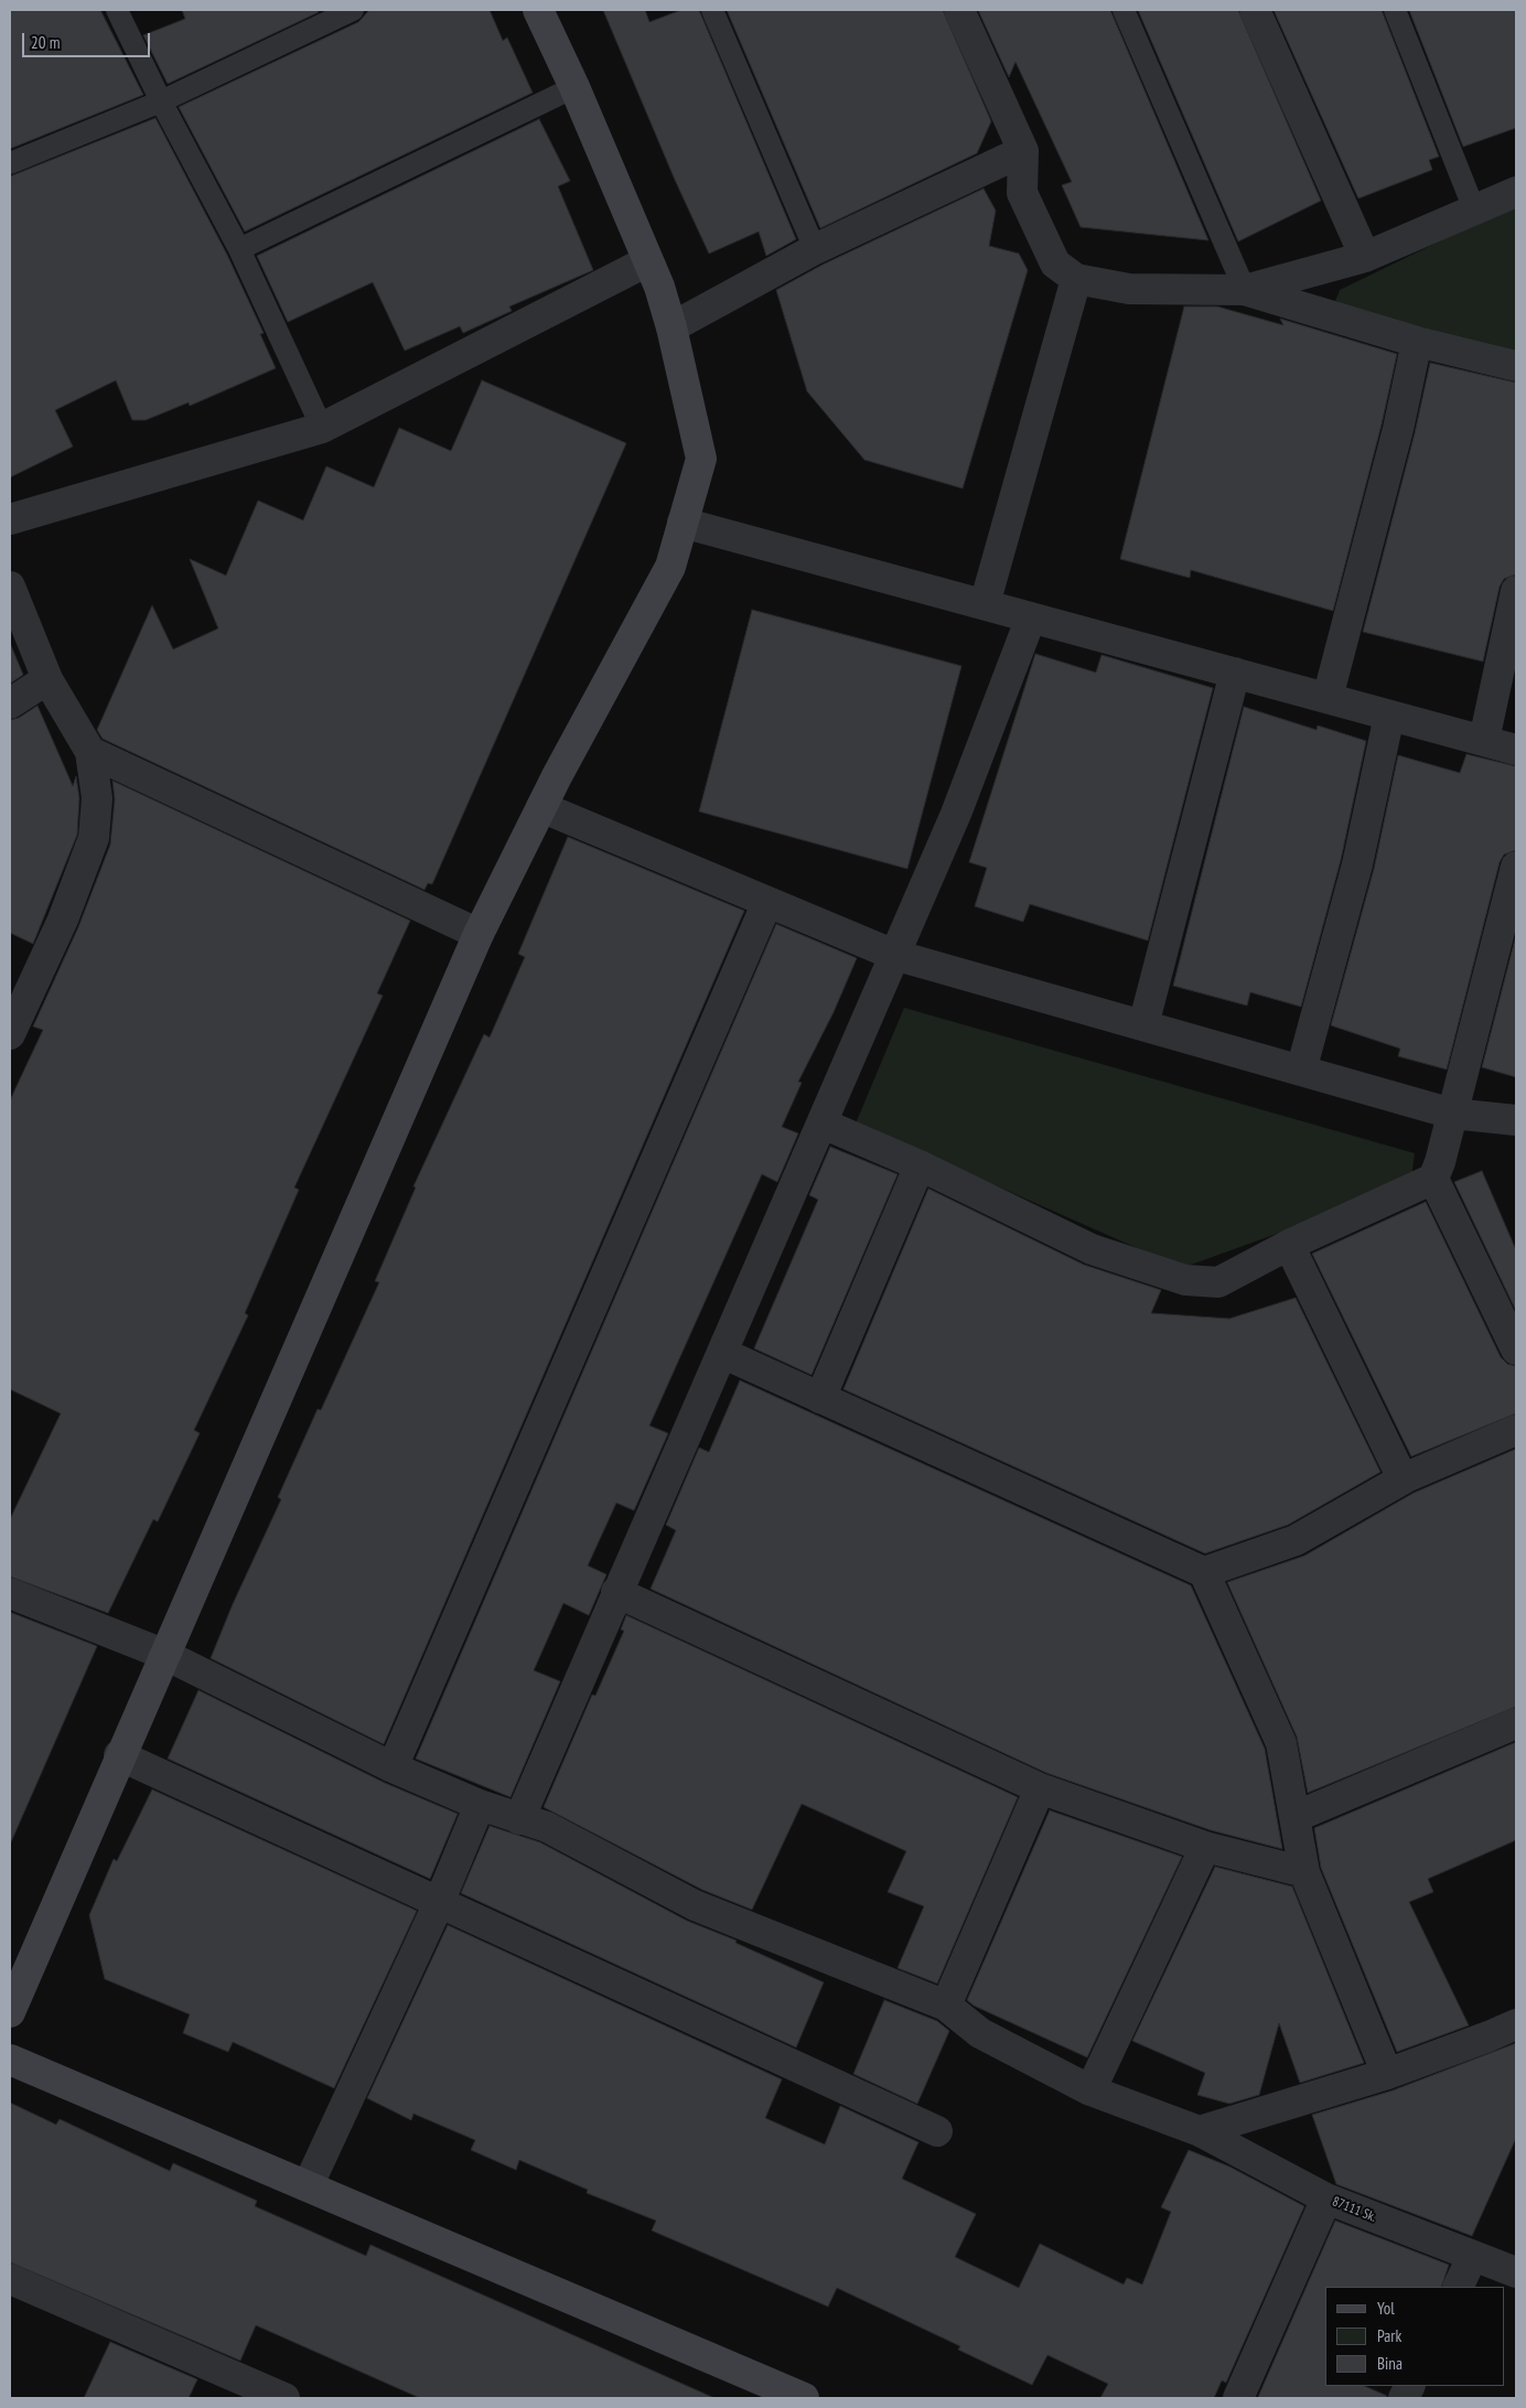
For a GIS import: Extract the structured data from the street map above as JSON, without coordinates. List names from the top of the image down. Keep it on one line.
{"streets":{"street":["87111 Sk."]},"legend":["Yol","Park","Bina"],"scale_bar":"20 m"}
